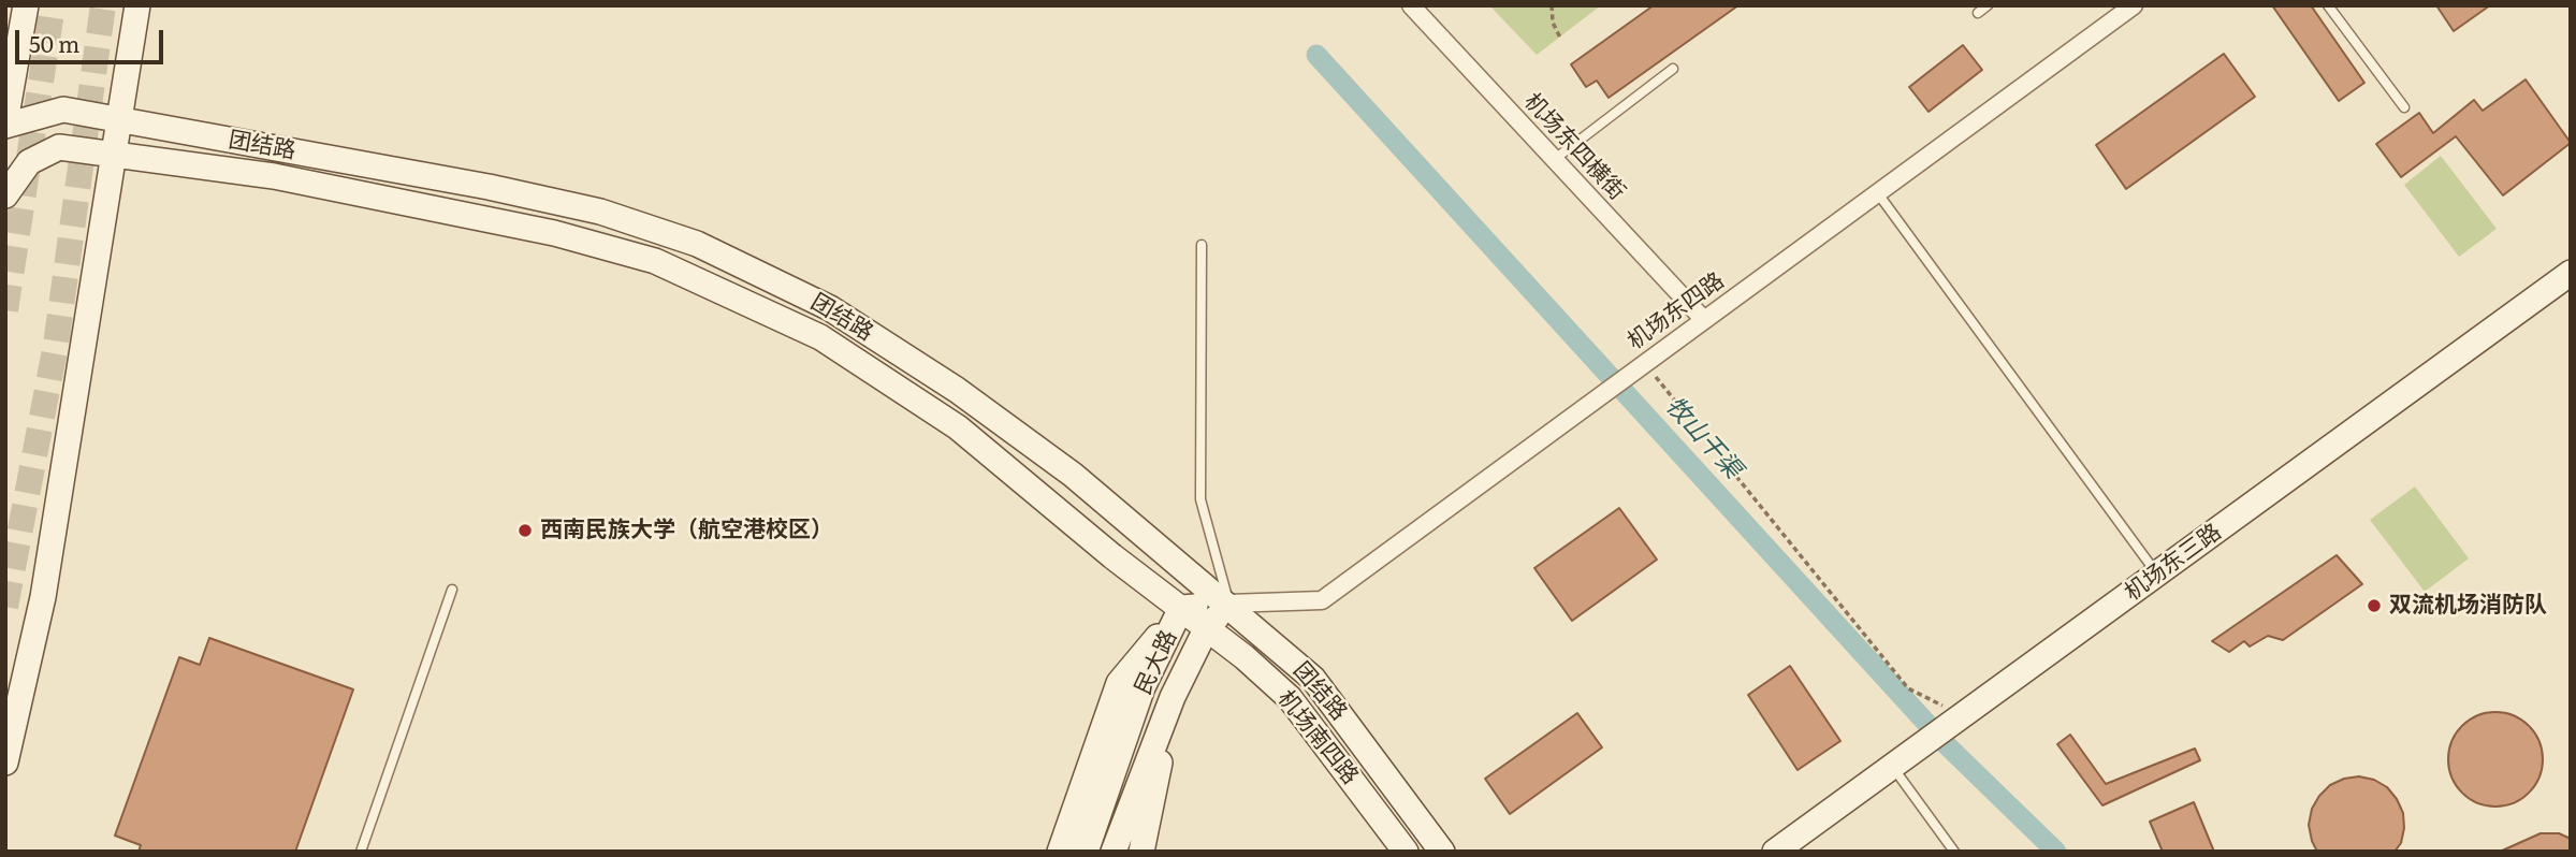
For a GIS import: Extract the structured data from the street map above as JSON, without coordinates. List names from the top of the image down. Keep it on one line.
{"streets":{"main road":["团结路","机场东三路","民大路","机场南四路"],"street":["机场东四横街","机场东四路"]},"crossings":[["团结路","机场东四路"],["团结路","民大路"],["团结路","机场南四路"],["机场东四横街","机场东四路"],["机场东四路","民大路"],["民大路","机场南四路"]],"water":["牧山干渠"],"places":["西南民族大学（航空港校区）","双流机场消防队"],"scale_bar":"50 m"}
